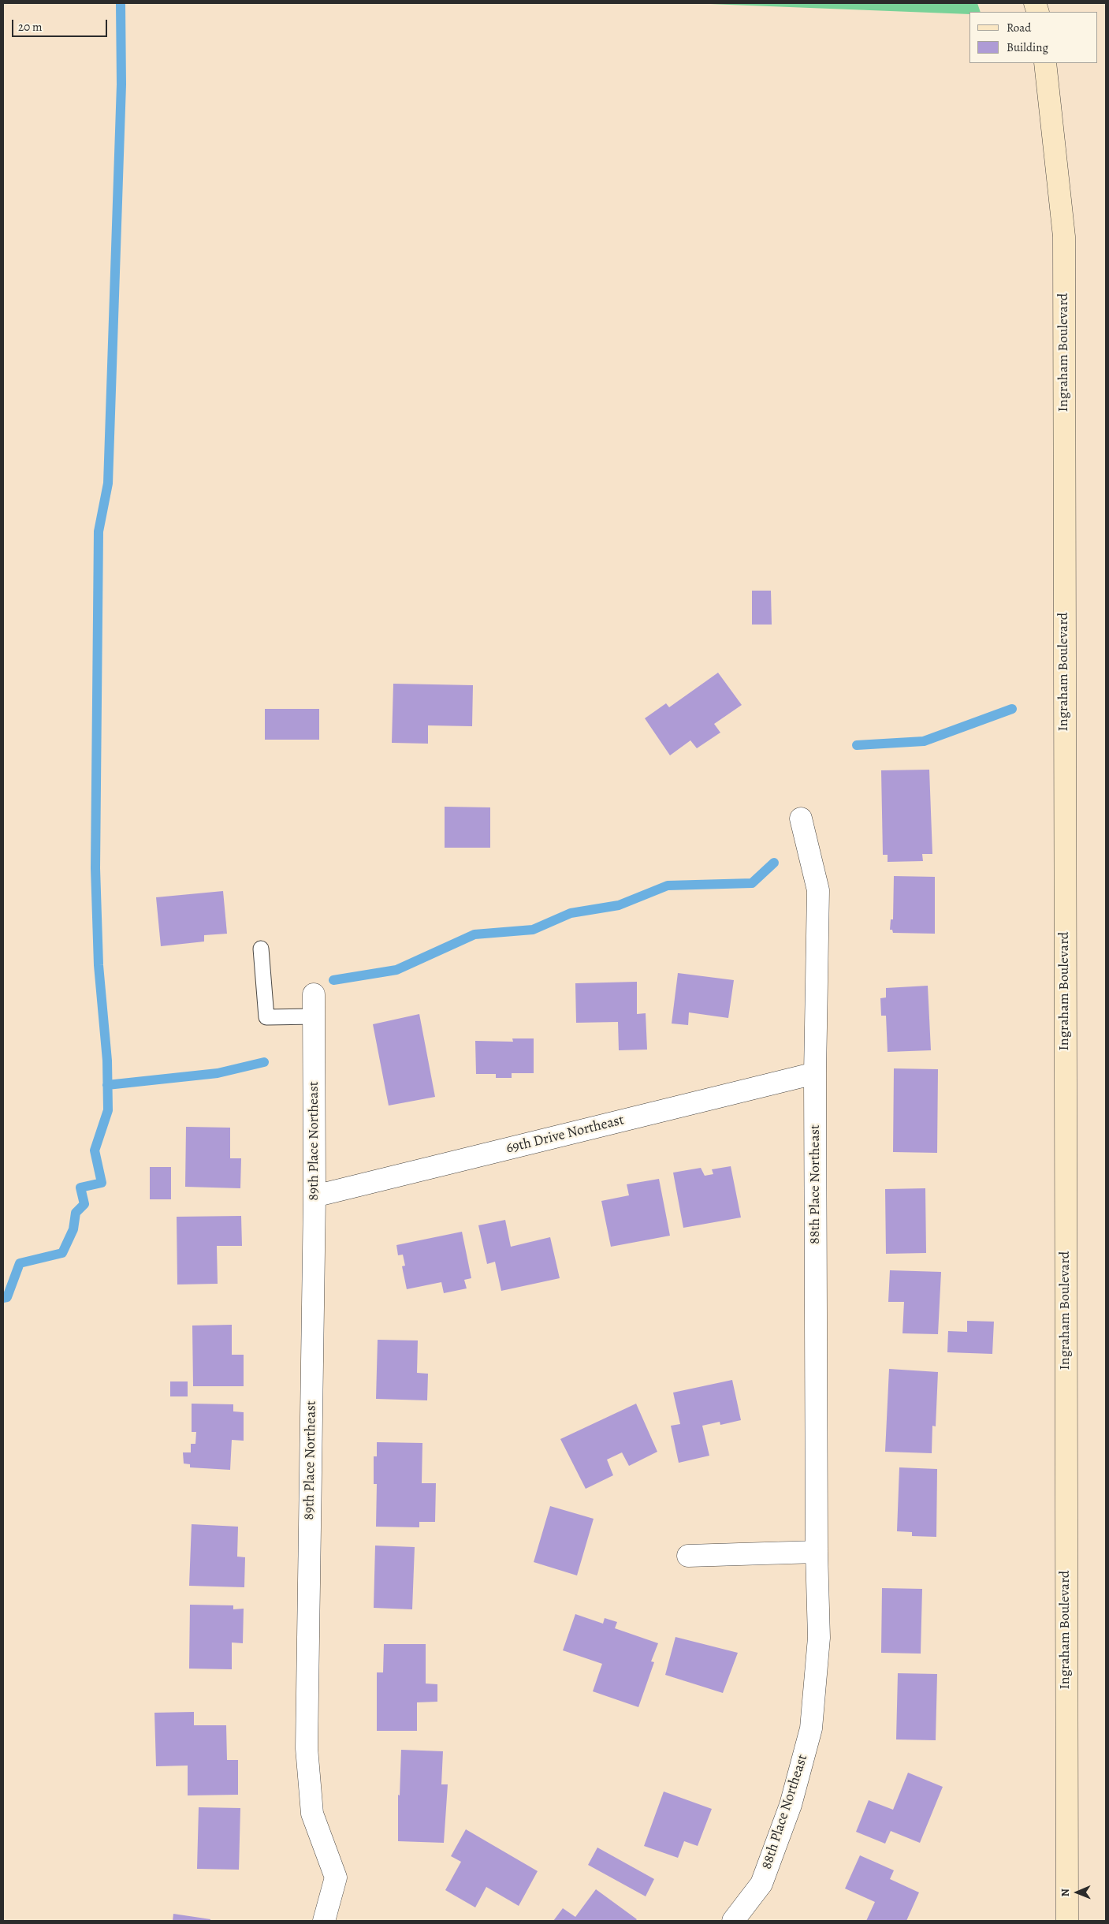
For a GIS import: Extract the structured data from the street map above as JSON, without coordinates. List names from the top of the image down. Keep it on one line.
{"streets":{"main road":["Ingraham Boulevard"],"street":["69th Drive Northeast","89th Place Northeast","88th Place Northeast"]},"crossings":[["69th Drive Northeast","89th Place Northeast"],["69th Drive Northeast","88th Place Northeast"]],"legend":["Road","Building"],"scale_bar":"20 m","north":"left"}
